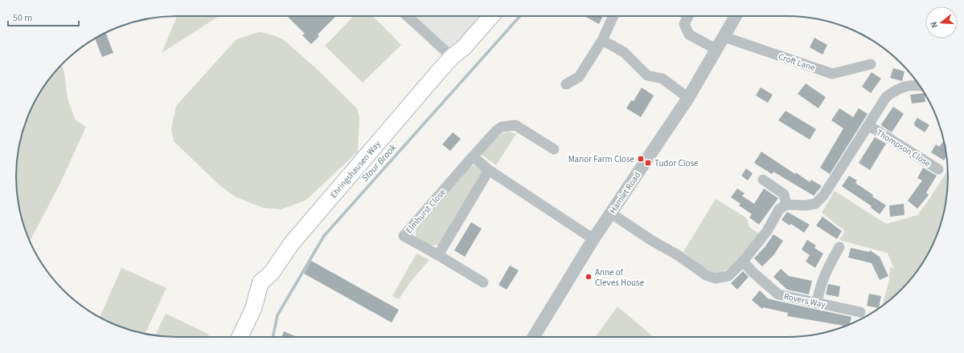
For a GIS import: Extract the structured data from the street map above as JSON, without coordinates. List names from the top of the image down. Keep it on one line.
{"streets":{"main road":["Ehringshausen Way"],"street":["Croft Lane","Thompson Close","Hamlet Road","Elmhurst Close","Rovers Way"]},"crossings":[["Croft Lane","Hamlet Road"]],"water":["Stour Brook"],"places":{"transit":["Manor Farm Close","Tudor Close"],"other":["Anne of Cleves House"]},"scale_bar":"50 m","north":"left"}
